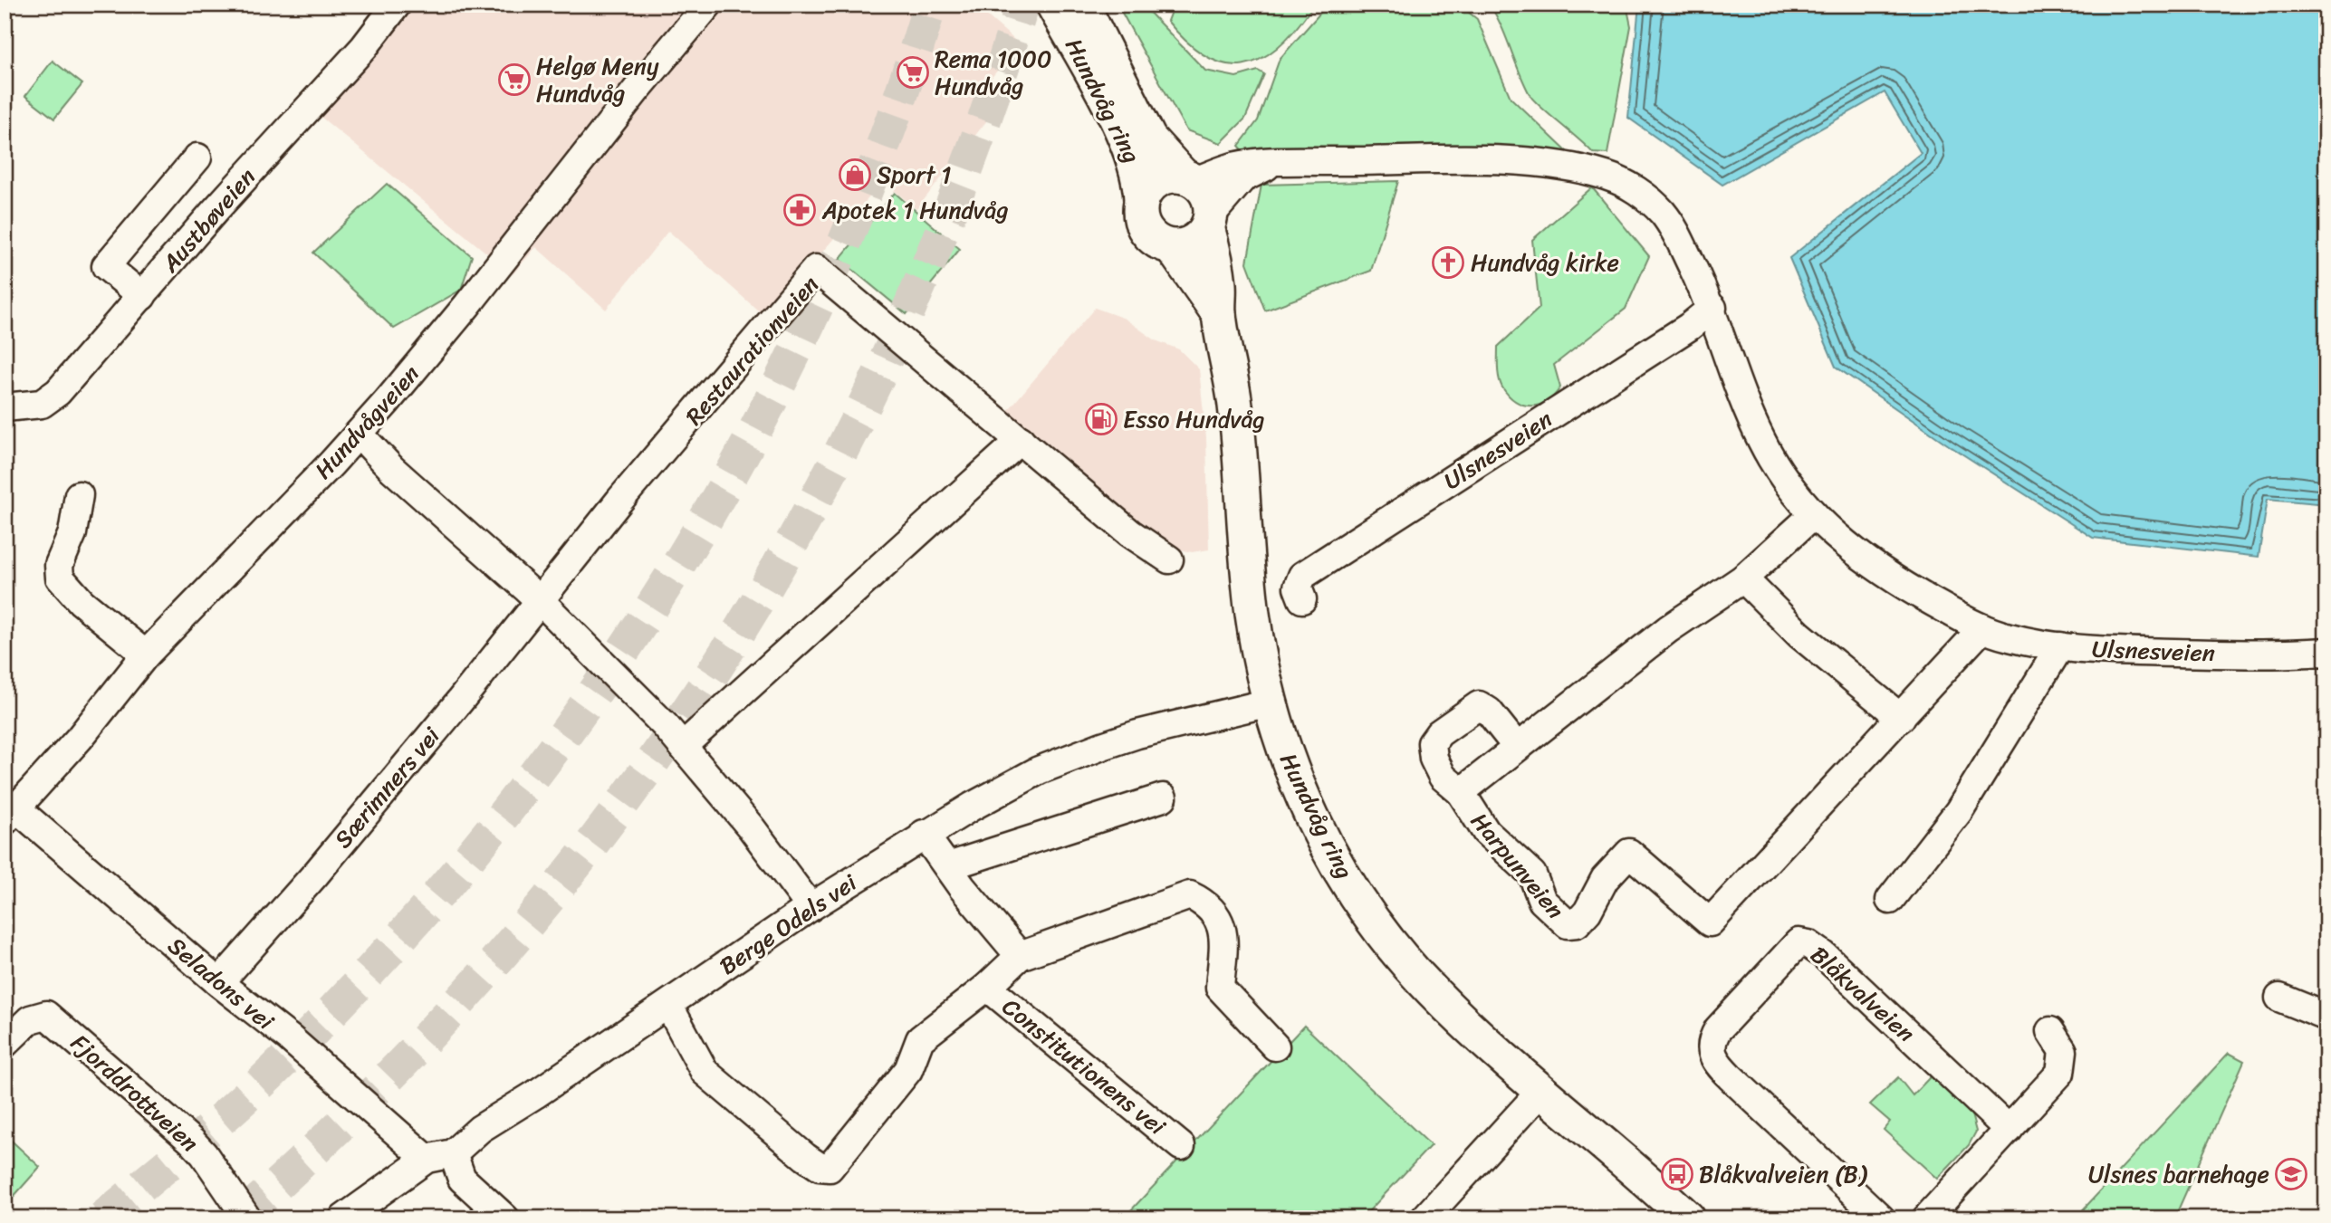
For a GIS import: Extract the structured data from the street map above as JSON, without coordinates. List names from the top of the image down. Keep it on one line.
{"streets":{"main road":["Hundvåg ring"],"street":["Austbøveien","Restaurationveien","Hundvågveien","Ulsnesveien","Særimners vei","Harpunveien","Berge Odels vei","Seladons vei","Blåkvalveien","Constitutionens vei","Fjorddrottveien"]},"crossings":[["Hundvåg ring","Ulsnesveien"],["Hundvåg ring","Berge Odels vei"],["Restaurationveien","Særimners vei"],["Hundvågveien","Seladons vei"],["Ulsnesveien","Harpunveien"],["Berge Odels vei","Constitutionens vei"]],"places":{"supermarket":["Rema 1000 Hundvåg","Helgø Meny Hundvåg"],"shop":["Sport 1"],"pharmacy":["Apotek 1 Hundvåg"],"church":["Hundvåg kirke"],"fuel station":["Esso Hundvåg"],"bus stop":["Blåkvalveien (B)"],"school or university":["Ulsnes barnehage"]}}
